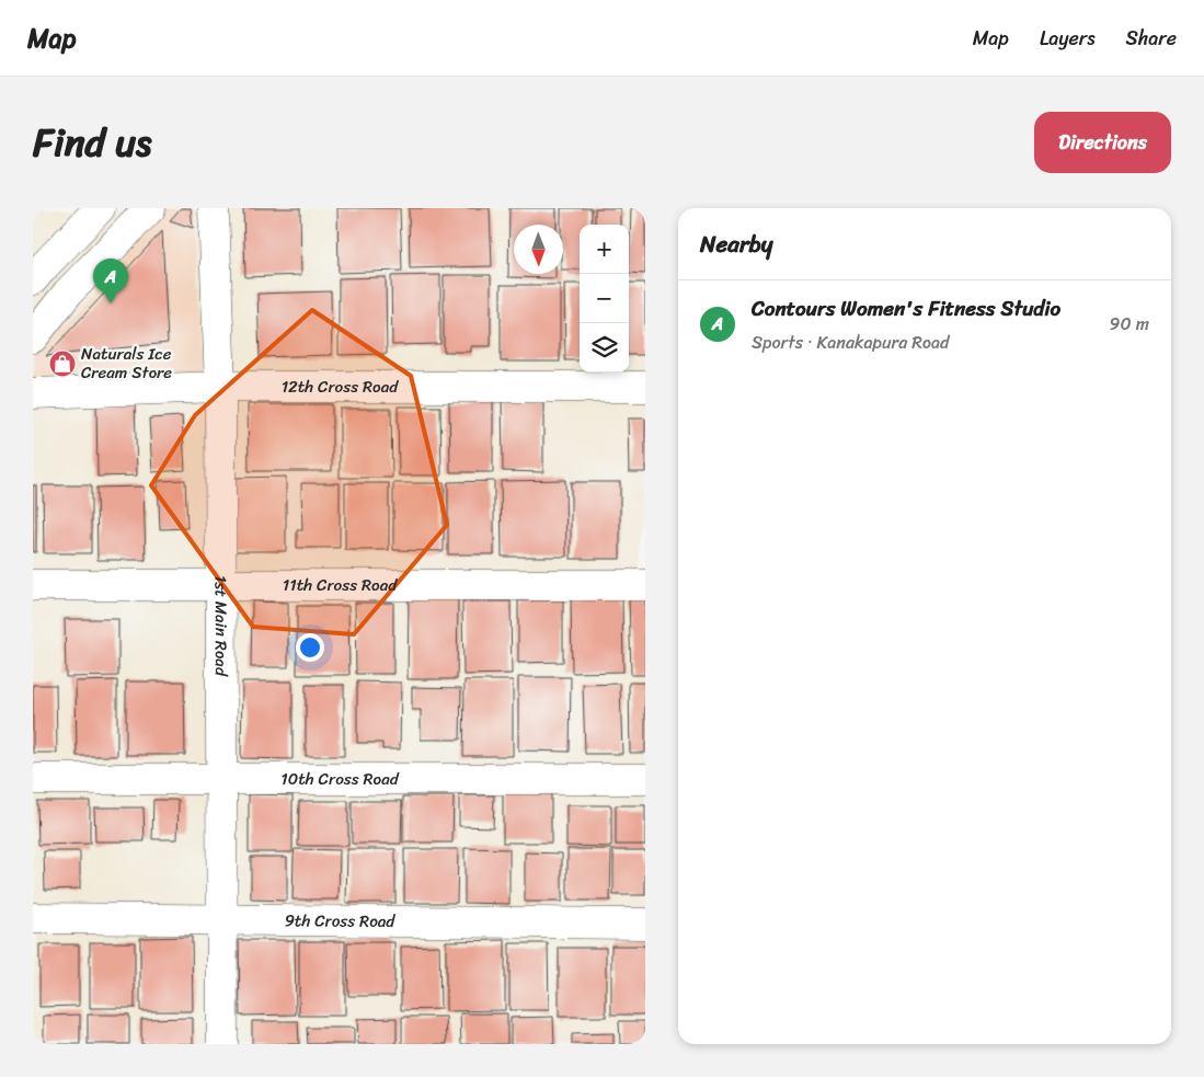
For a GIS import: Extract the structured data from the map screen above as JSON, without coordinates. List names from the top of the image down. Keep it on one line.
{"streets":{"street":["12th Cross Road","11th Cross Road","1st Main Road","10th Cross Road","9th Cross Road"]},"crossings":[["12th Cross Road","1st Main Road"],["11th Cross Road","1st Main Road"],["1st Main Road","10th Cross Road"],["1st Main Road","9th Cross Road"]],"places":{"shop":["Naturals Ice Cream Store"]},"north":"bottom","page":{"header":"Map","nav":["Map","Layers","Share"],"title":"Find us","buttons":"Directions","heading":"Nearby","map_buttons":["+","−"],"pins":"A","list":[{"mark":"A","name":"Contours Women's Fitness Studio","note":"Sports · Kanakapura Road","value":"90 m"}]}}
